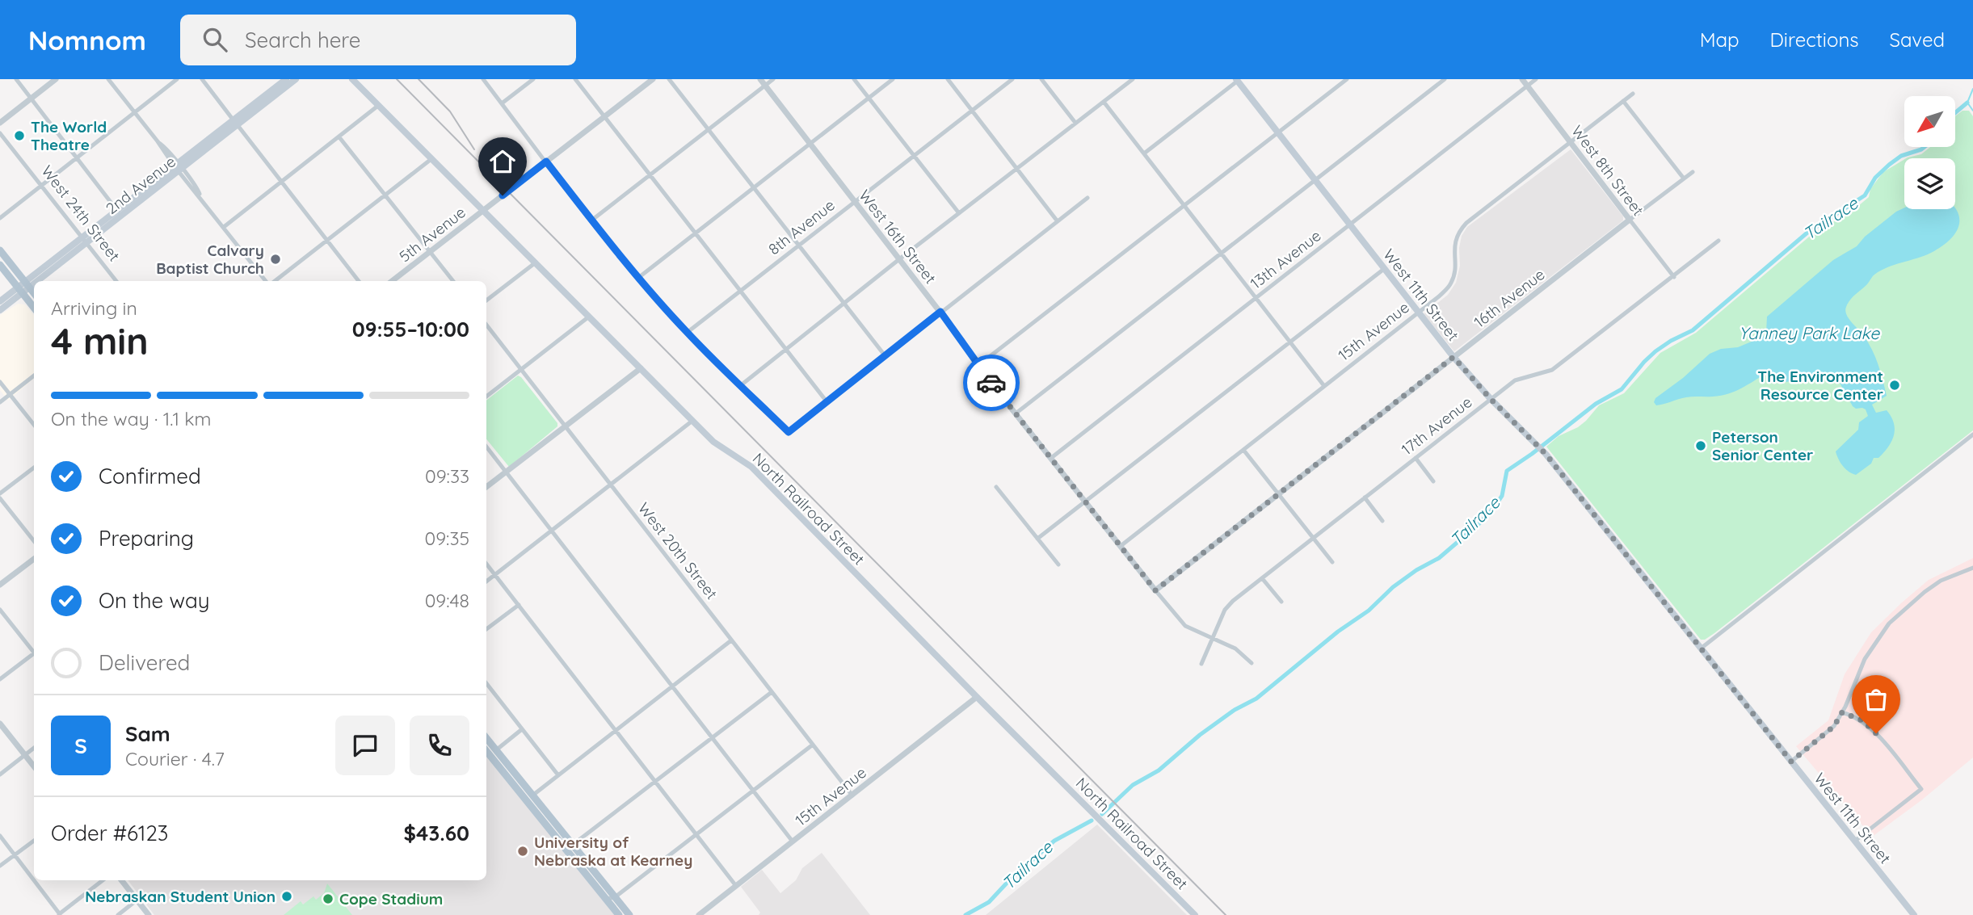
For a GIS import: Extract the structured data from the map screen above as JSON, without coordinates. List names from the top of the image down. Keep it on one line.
{"streets":{"main road":["2nd Avenue","West 11th Street","North Railroad Street"],"street":["West 8th Street","West 24th Street","8th Avenue","5th Avenue","West 16th Street","13th Avenue","16th Avenue","15th Avenue","17th Avenue","West 20th Street"]},"crossings":[["West 8th Street","13th Avenue"],["West 8th Street","16th Avenue"],["West 8th Street","15th Avenue"],["West 8th Street","17th Avenue"],["2nd Avenue","West 24th Street"],["8th Avenue","West 16th Street"],["5th Avenue","North Railroad Street"],["West 16th Street","13th Avenue"],["West 16th Street","16th Avenue"],["West 16th Street","15th Avenue"],["West 16th Street","17th Avenue"],["13th Avenue","West 11th Street"],["West 11th Street","16th Avenue"],["West 11th Street","15th Avenue"],["West 11th Street","17th Avenue"],["15th Avenue","North Railroad Street"],["15th Avenue","West 20th Street"]],"water":["Tailrace","Yanney Park Lake"],"places":["The World Theatre","Calvary Baptist Church","The Environment Resource Center","Peterson Senior Center","University of Nebraska at Kearney","Nebraskan Student Union","Cope Stadium"],"north":"bottom left","page":{"header":"Nomnom","search":"Search here","nav":["Map","Directions","Saved"],"heading":["4 min","Arriving in","09:55–10:00"],"panel":["Sam","Courier · 4.7","Order #6123","$43.60"],"bar":"On the way · 1.1 km","list":[["Confirmed","09:33"],["Preparing","09:35"],["On the way","09:48"],"Delivered"],"round":"S"}}
